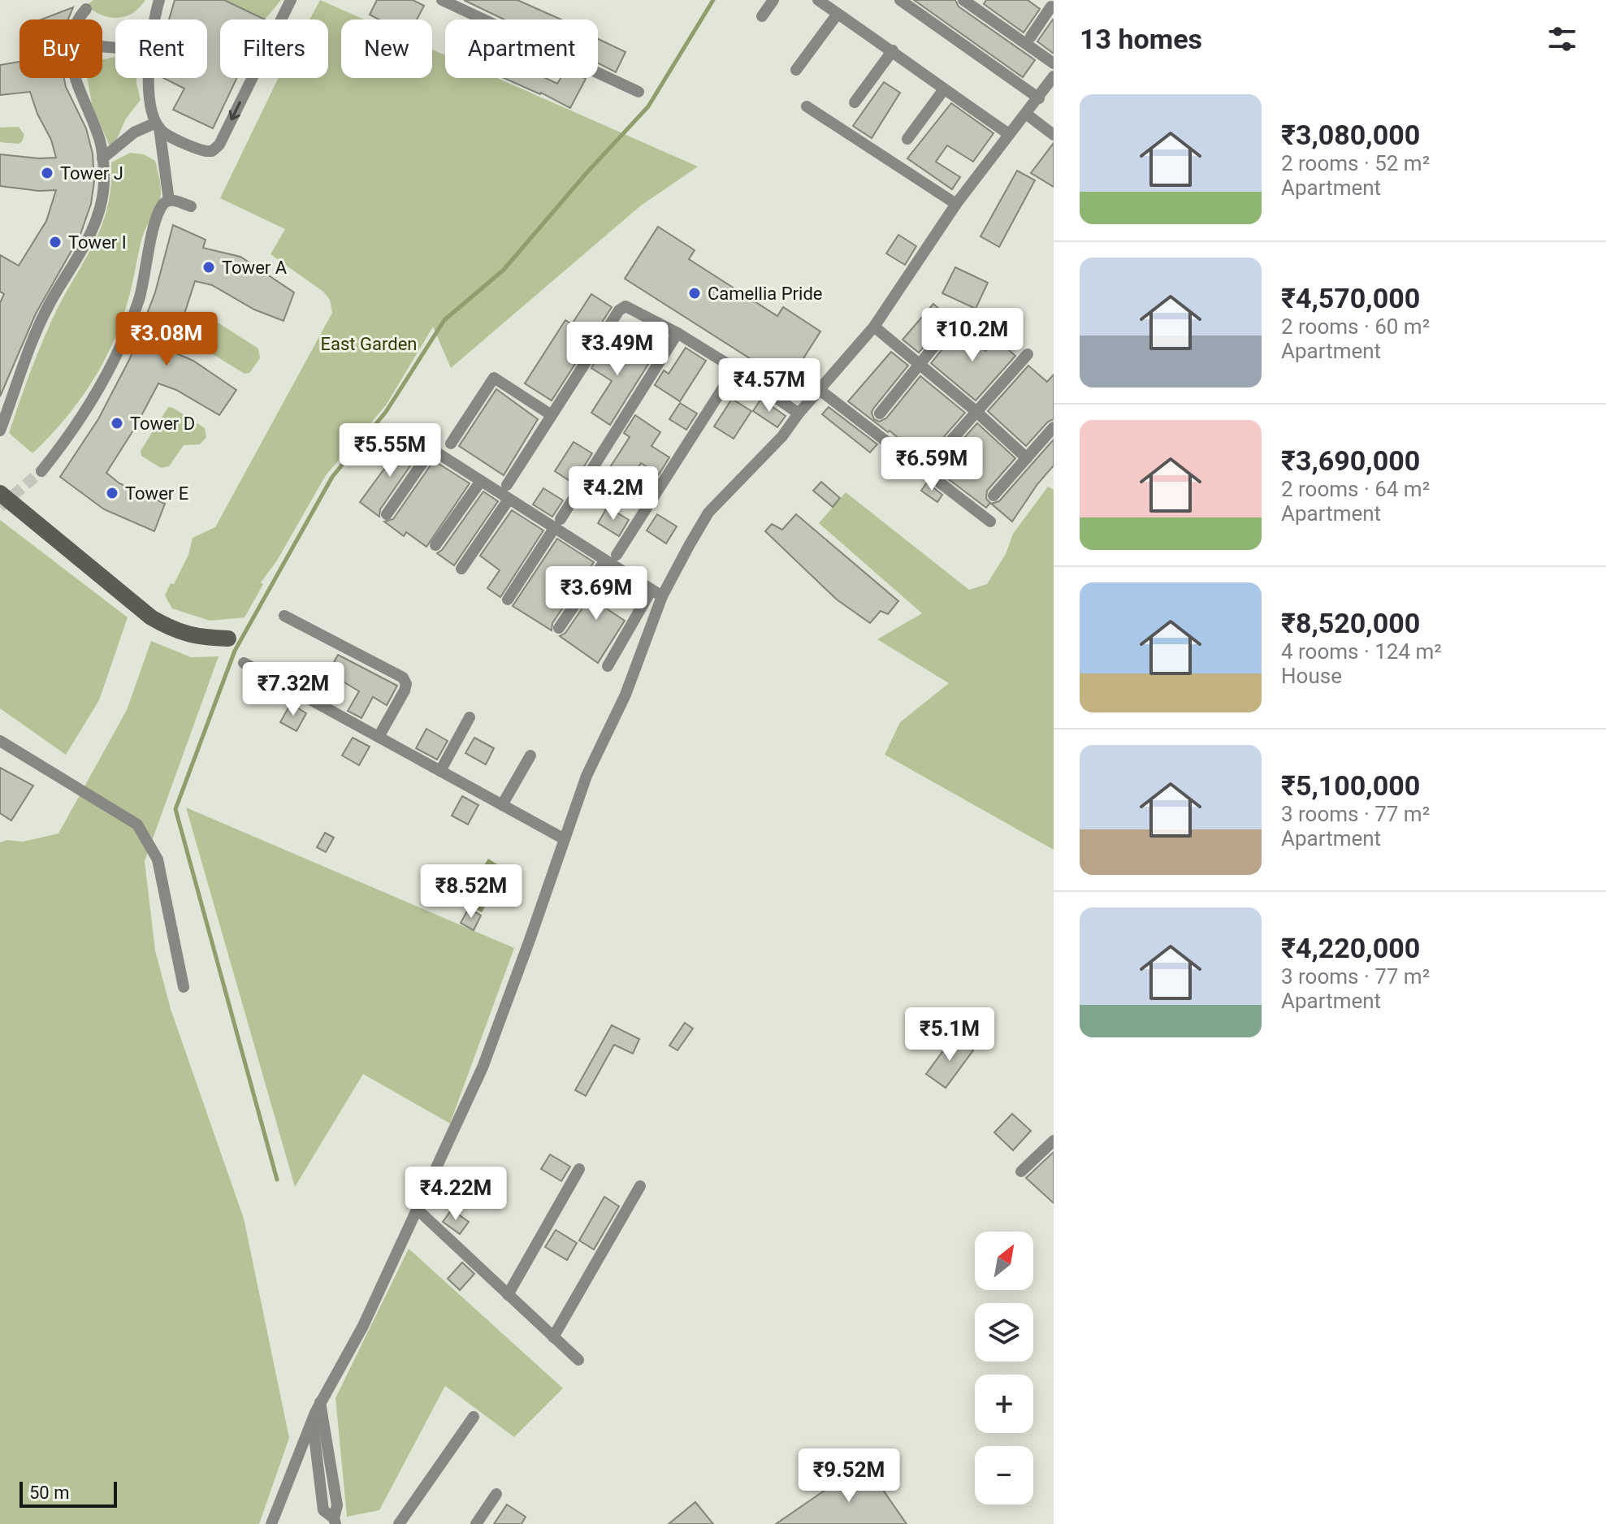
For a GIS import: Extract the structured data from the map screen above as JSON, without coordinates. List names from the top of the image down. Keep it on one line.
{"parks":["East Garden"],"places":["Tower J","Tower I","Tower A","Camellia Pride","Tower D","Tower E"],"scale_bar":"50 m","north":"top right","page":{"heading":"13 homes","chip":["Buy","Rent","Filters","New","Apartment"],"list":[{"name":"₹3,080,000","note":"2 rooms · 52 m² · Apartment"},{"name":"₹4,570,000","note":"2 rooms · 60 m² · Apartment"},{"name":"₹3,690,000","note":"2 rooms · 64 m² · Apartment"},{"name":"₹8,520,000","note":"4 rooms · 124 m² · House"},{"name":"₹5,100,000","note":"3 rooms · 77 m² · Apartment"},{"name":"₹4,220,000","note":"3 rooms · 77 m² · Apartment"}],"price":["₹10.2M","₹3.08M","₹3.49M","₹4.57M","₹5.55M","₹6.59M","₹4.2M","₹3.69M","₹7.32M","₹8.52M","₹5.1M","₹4.22M","₹9.52M"],"map_buttons":["+","−"],"scale":"50 m"}}
